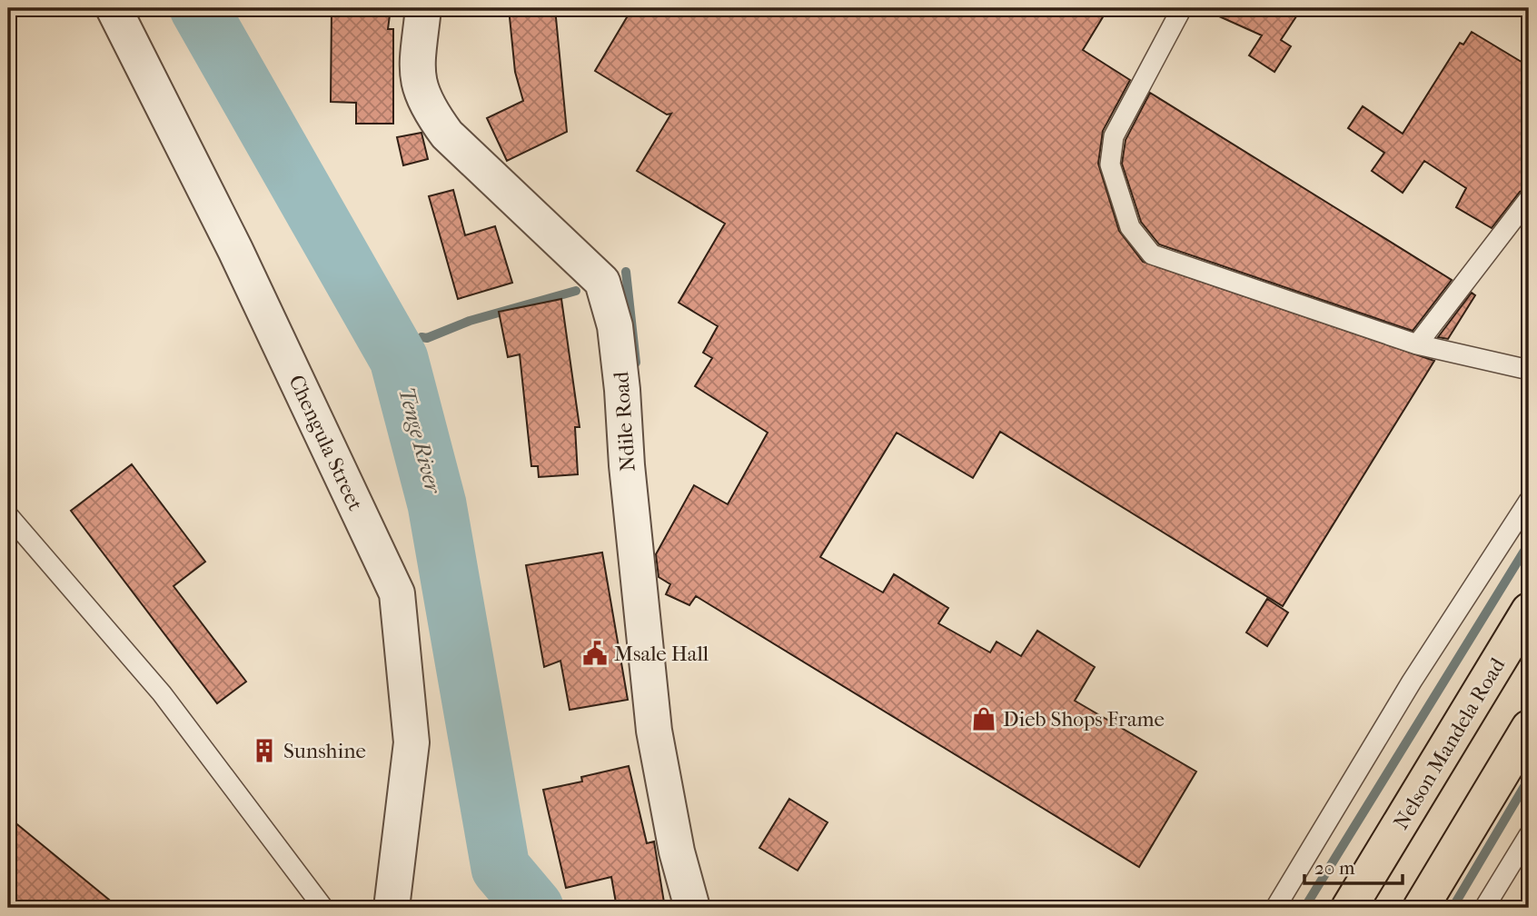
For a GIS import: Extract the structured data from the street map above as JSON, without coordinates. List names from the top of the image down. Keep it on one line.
{"streets":{"main road":["Nelson Mandela Road"],"street":["Ndile Road","Chengula Street"]},"water":["Tenge River"],"places":{"public building":["Msale Hall"],"shop":["Dieb Shops Frame"],"building":["Sunshine"]},"scale_bar":"20 m"}
